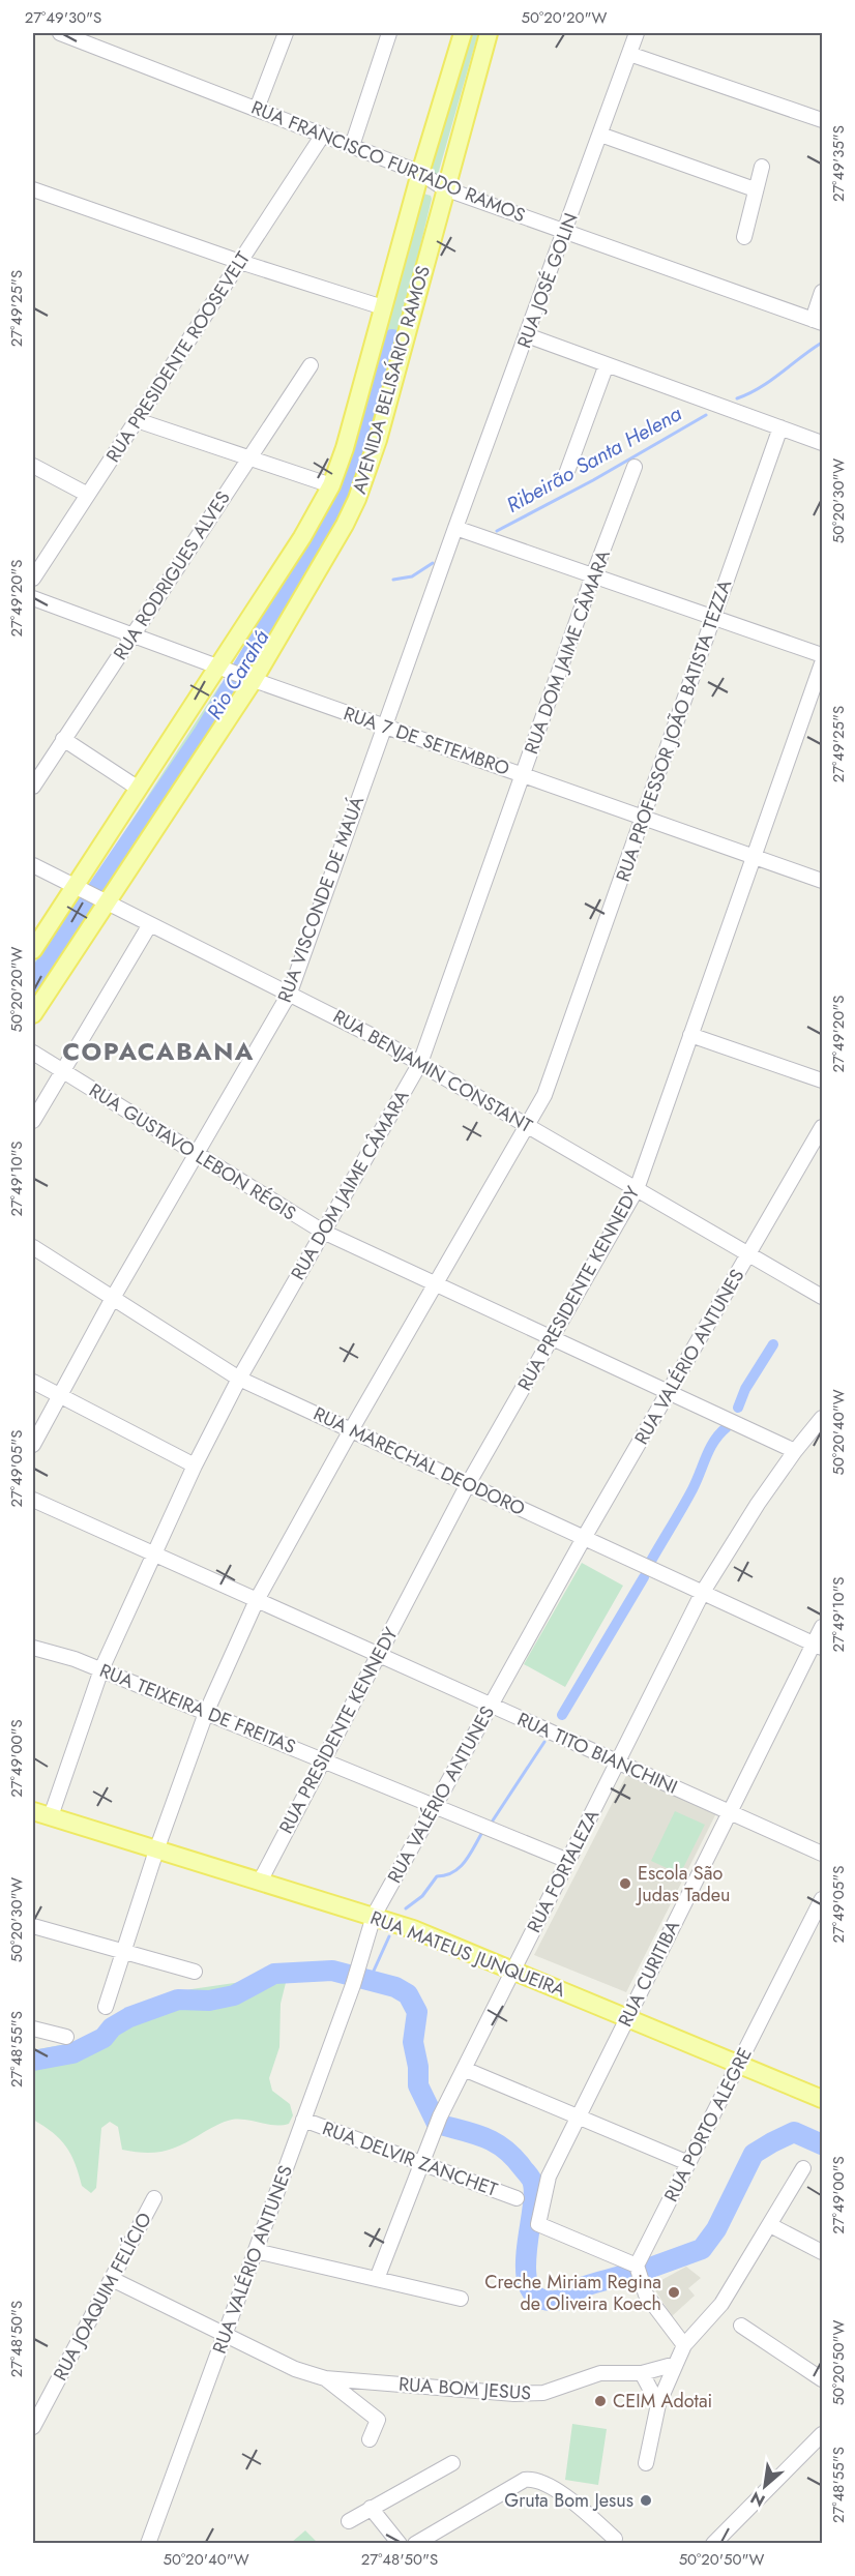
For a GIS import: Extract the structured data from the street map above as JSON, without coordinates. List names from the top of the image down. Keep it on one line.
{"streets":{"main road":["AVENIDA BELISÁRIO RAMOS","RUA MATEUS JUNQUEIRA"],"street":["RUA FRANCISCO FURTADO RAMOS","RUA JOSÉ GOLIN","RUA PRESIDENTE ROOSEVELT","RUA RODRIGUES ALVES","RUA DOM JAIME CÂMARA","RUA PROFESSOR JOÃO BATISTA TEZZA","RUA 7 DE SETEMBRO","RUA VISCONDE DE MAUÁ","RUA BENJAMIN CONSTANT","RUA GUSTAVO LEBON RÉGIS","RUA PRESIDENTE KENNEDY","RUA VALÉRIO ANTUNES","RUA MARECHAL DEODORO","RUA TEIXEIRA DE FREITAS","RUA TITO BIANCHINI","RUA FORTALEZA","RUA CURITIBA","RUA PORTO ALEGRE","RUA DELVIR ZANCHET","RUA JOAQUIM FELÍCIO","RUA BOM JESUS"]},"crossings":[["RUA FRANCISCO FURTADO RAMOS","RUA JOSÉ GOLIN"],["RUA FRANCISCO FURTADO RAMOS","RUA PRESIDENTE ROOSEVELT"],["RUA FRANCISCO FURTADO RAMOS","AVENIDA BELISÁRIO RAMOS"],["RUA JOSÉ GOLIN","RUA VISCONDE DE MAUÁ"],["AVENIDA BELISÁRIO RAMOS","RUA 7 DE SETEMBRO"],["AVENIDA BELISÁRIO RAMOS","RUA BENJAMIN CONSTANT"],["RUA RODRIGUES ALVES","RUA 7 DE SETEMBRO"],["RUA DOM JAIME CÂMARA","RUA 7 DE SETEMBRO"],["RUA DOM JAIME CÂMARA","RUA BENJAMIN CONSTANT"],["RUA DOM JAIME CÂMARA","RUA GUSTAVO LEBON RÉGIS"],["RUA DOM JAIME CÂMARA","RUA MARECHAL DEODORO"],["RUA DOM JAIME CÂMARA","RUA TEIXEIRA DE FREITAS"],["RUA DOM JAIME CÂMARA","RUA TITO BIANCHINI"],["RUA DOM JAIME CÂMARA","RUA MATEUS JUNQUEIRA"],["RUA PROFESSOR JOÃO BATISTA TEZZA","RUA 7 DE SETEMBRO"],["RUA PROFESSOR JOÃO BATISTA TEZZA","RUA BENJAMIN CONSTANT"],["RUA PROFESSOR JOÃO BATISTA TEZZA","RUA GUSTAVO LEBON RÉGIS"],["RUA PROFESSOR JOÃO BATISTA TEZZA","RUA MARECHAL DEODORO"],["RUA PROFESSOR JOÃO BATISTA TEZZA","RUA TEIXEIRA DE FREITAS"],["RUA PROFESSOR JOÃO BATISTA TEZZA","RUA TITO BIANCHINI"],["RUA PROFESSOR JOÃO BATISTA TEZZA","RUA MATEUS JUNQUEIRA"],["RUA 7 DE SETEMBRO","RUA VISCONDE DE MAUÁ"],["RUA 7 DE SETEMBRO","RUA PRESIDENTE KENNEDY"],["RUA VISCONDE DE MAUÁ","RUA BENJAMIN CONSTANT"],["RUA VISCONDE DE MAUÁ","RUA GUSTAVO LEBON RÉGIS"],["RUA VISCONDE DE MAUÁ","RUA MARECHAL DEODORO"],["RUA BENJAMIN CONSTANT","RUA PRESIDENTE KENNEDY"],["RUA BENJAMIN CONSTANT","RUA VALÉRIO ANTUNES"],["RUA GUSTAVO LEBON RÉGIS","RUA PRESIDENTE KENNEDY"],["RUA GUSTAVO LEBON RÉGIS","RUA VALÉRIO ANTUNES"],["RUA GUSTAVO LEBON RÉGIS","RUA FORTALEZA"],["RUA PRESIDENTE KENNEDY","RUA MARECHAL DEODORO"],["RUA PRESIDENTE KENNEDY","RUA TEIXEIRA DE FREITAS"],["RUA PRESIDENTE KENNEDY","RUA TITO BIANCHINI"],["RUA PRESIDENTE KENNEDY","RUA MATEUS JUNQUEIRA"],["RUA VALÉRIO ANTUNES","RUA MARECHAL DEODORO"],["RUA VALÉRIO ANTUNES","RUA TEIXEIRA DE FREITAS"],["RUA VALÉRIO ANTUNES","RUA TITO BIANCHINI"],["RUA VALÉRIO ANTUNES","RUA MATEUS JUNQUEIRA"],["RUA VALÉRIO ANTUNES","RUA DELVIR ZANCHET"],["RUA VALÉRIO ANTUNES","RUA BOM JESUS"],["RUA MARECHAL DEODORO","RUA FORTALEZA"],["RUA MARECHAL DEODORO","RUA CURITIBA"],["RUA TEIXEIRA DE FREITAS","RUA FORTALEZA"],["RUA TITO BIANCHINI","RUA FORTALEZA"],["RUA TITO BIANCHINI","RUA CURITIBA"],["RUA FORTALEZA","RUA MATEUS JUNQUEIRA"],["RUA FORTALEZA","RUA DELVIR ZANCHET"],["RUA MATEUS JUNQUEIRA","RUA CURITIBA"],["RUA MATEUS JUNQUEIRA","RUA PORTO ALEGRE"],["RUA CURITIBA","RUA PORTO ALEGRE"],["RUA JOAQUIM FELÍCIO","RUA BOM JESUS"]],"districts":["COPACABANA"],"water":["Ribeirão Santa Helena","Rio Carahá"],"places":["Escola São Judas Tadeu","Creche Miriam Regina de Oliveira Koech","CEIM Adotai","Gruta Bom Jesus"],"north":"bottom left","coordinates":["27°49'30\"S","50°20'20\"W","27°49'35\"S","27°49'25\"S","50°20'30\"W","27°49'20\"S","27°49'10\"S","50°20'40\"W","27°49'05\"S","27°49'00\"S","27°48'55\"S","27°48'50\"S","50°20'50\"W"]}
